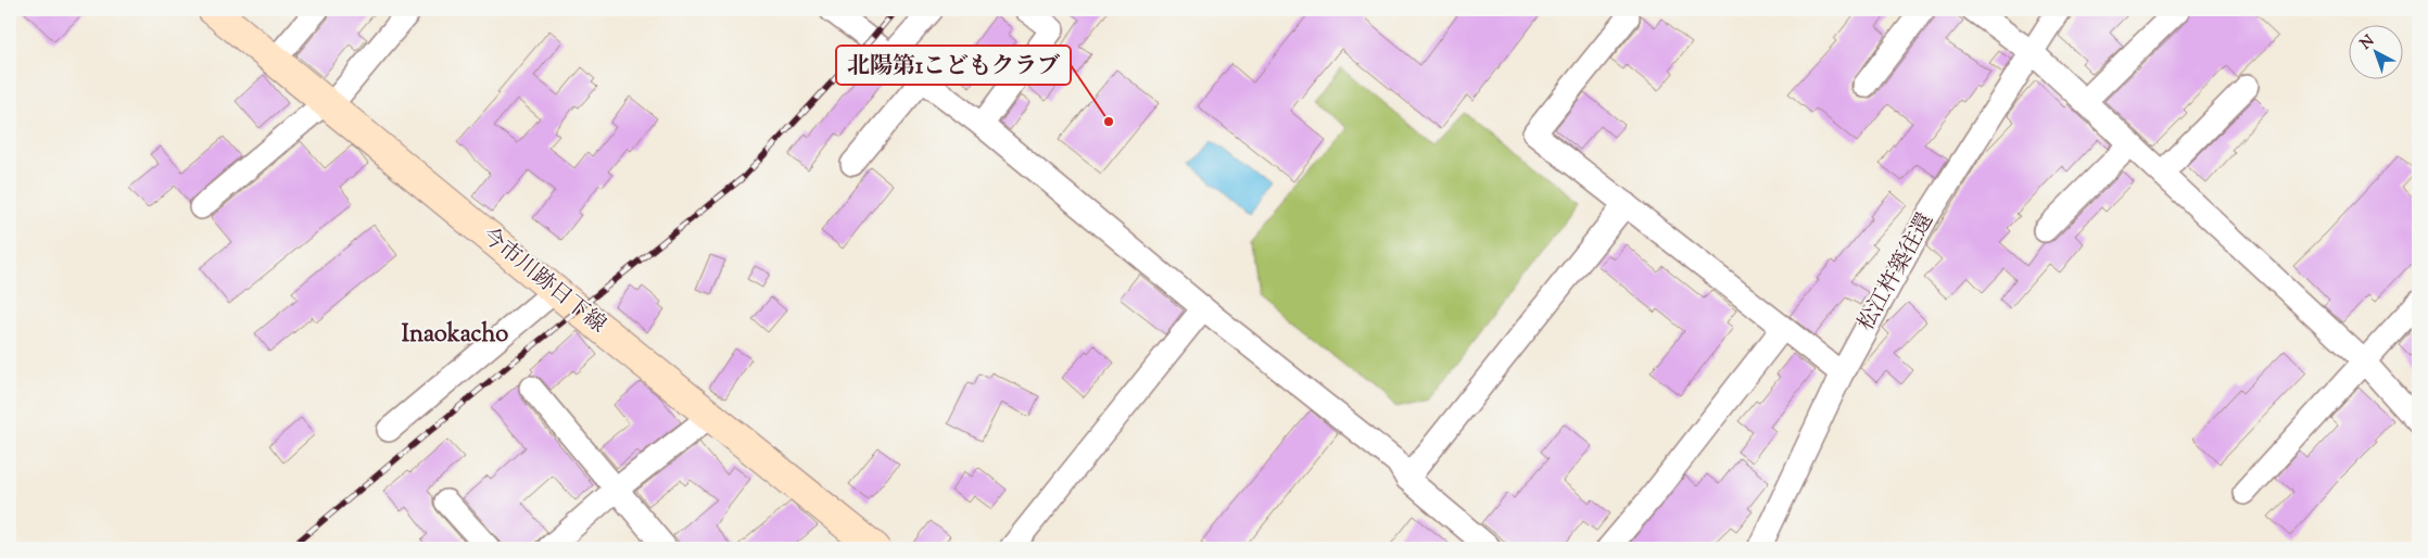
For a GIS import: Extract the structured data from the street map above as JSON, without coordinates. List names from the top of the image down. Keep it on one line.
{"streets":{"street":["松江杵築往還","今市川跡日下線"]},"districts":["Inaokacho"],"places":["北陽第1こどもクラブ"],"north":"top left"}
